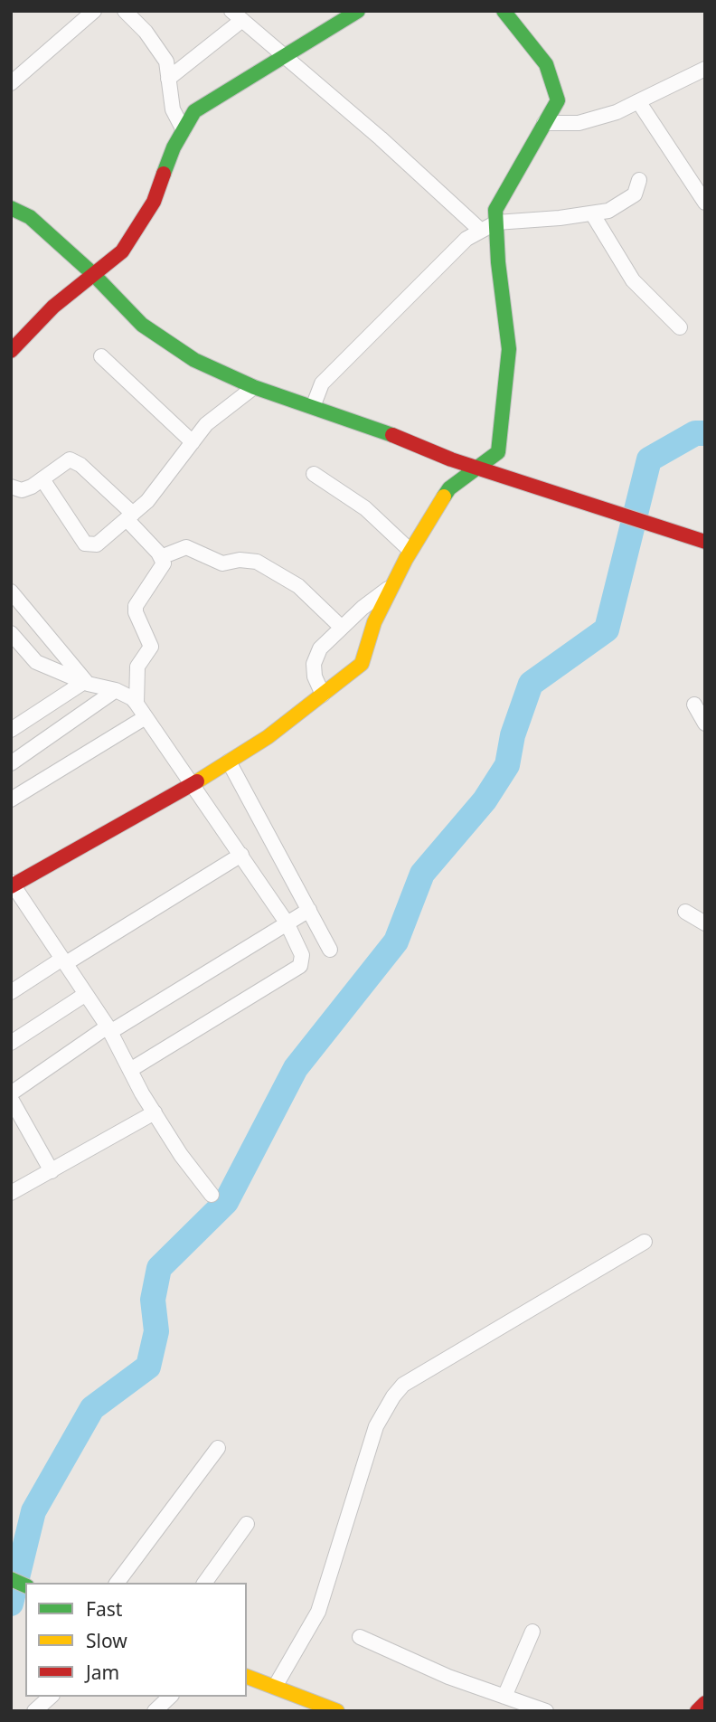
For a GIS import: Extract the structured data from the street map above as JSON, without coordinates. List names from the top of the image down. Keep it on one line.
{"legend":["Fast","Slow","Jam"]}
